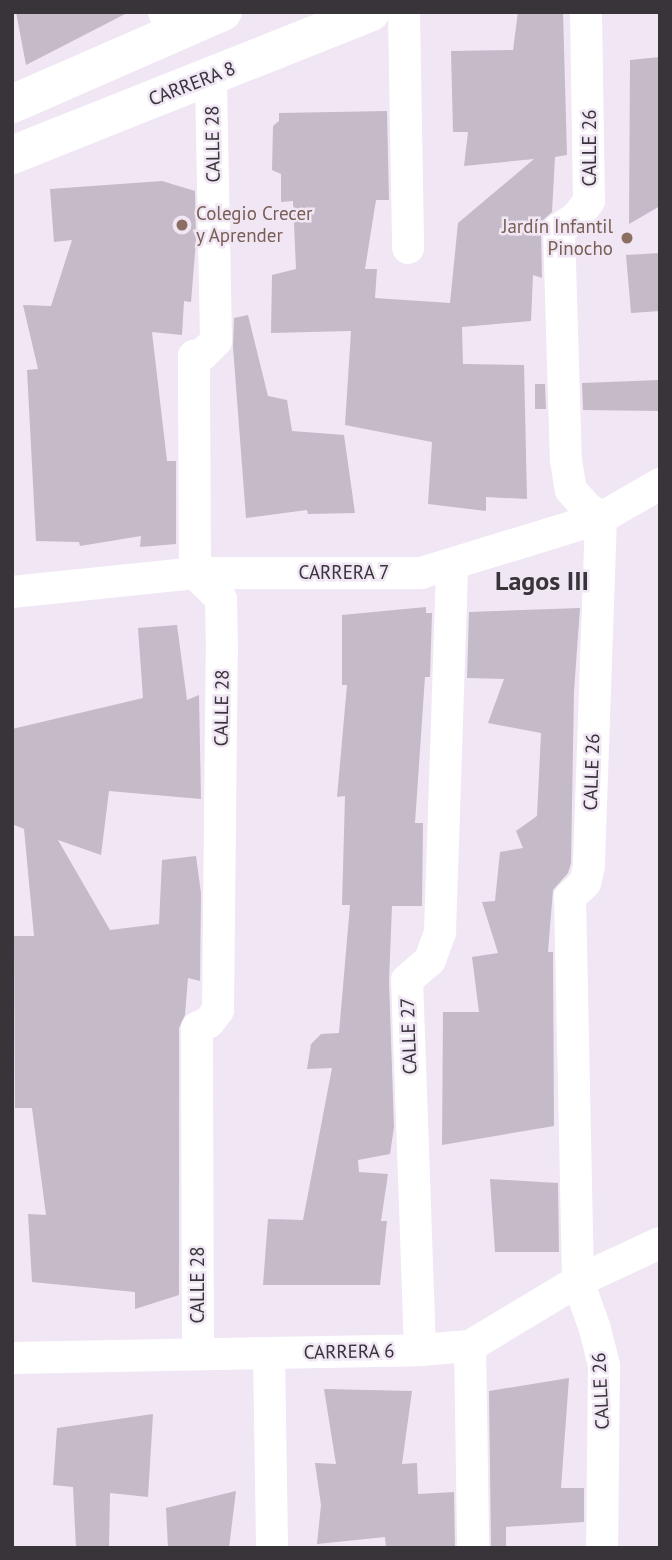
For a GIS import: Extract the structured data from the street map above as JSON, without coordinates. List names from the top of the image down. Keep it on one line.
{"streets":{"street":["CARRERA 8","CALLE 28","CALLE 26","CARRERA 7","CALLE 27","CARRERA 6"]},"crossings":[["CARRERA 8","CALLE 28"],["CALLE 28","CARRERA 7"],["CALLE 28","CARRERA 6"],["CALLE 26","CARRERA 7"],["CALLE 26","CARRERA 6"],["CARRERA 7","CALLE 27"],["CALLE 27","CARRERA 6"]],"districts":["Lagos III"],"places":["Colegio Crecer y Aprender","Jardín Infantil Pinocho"]}
